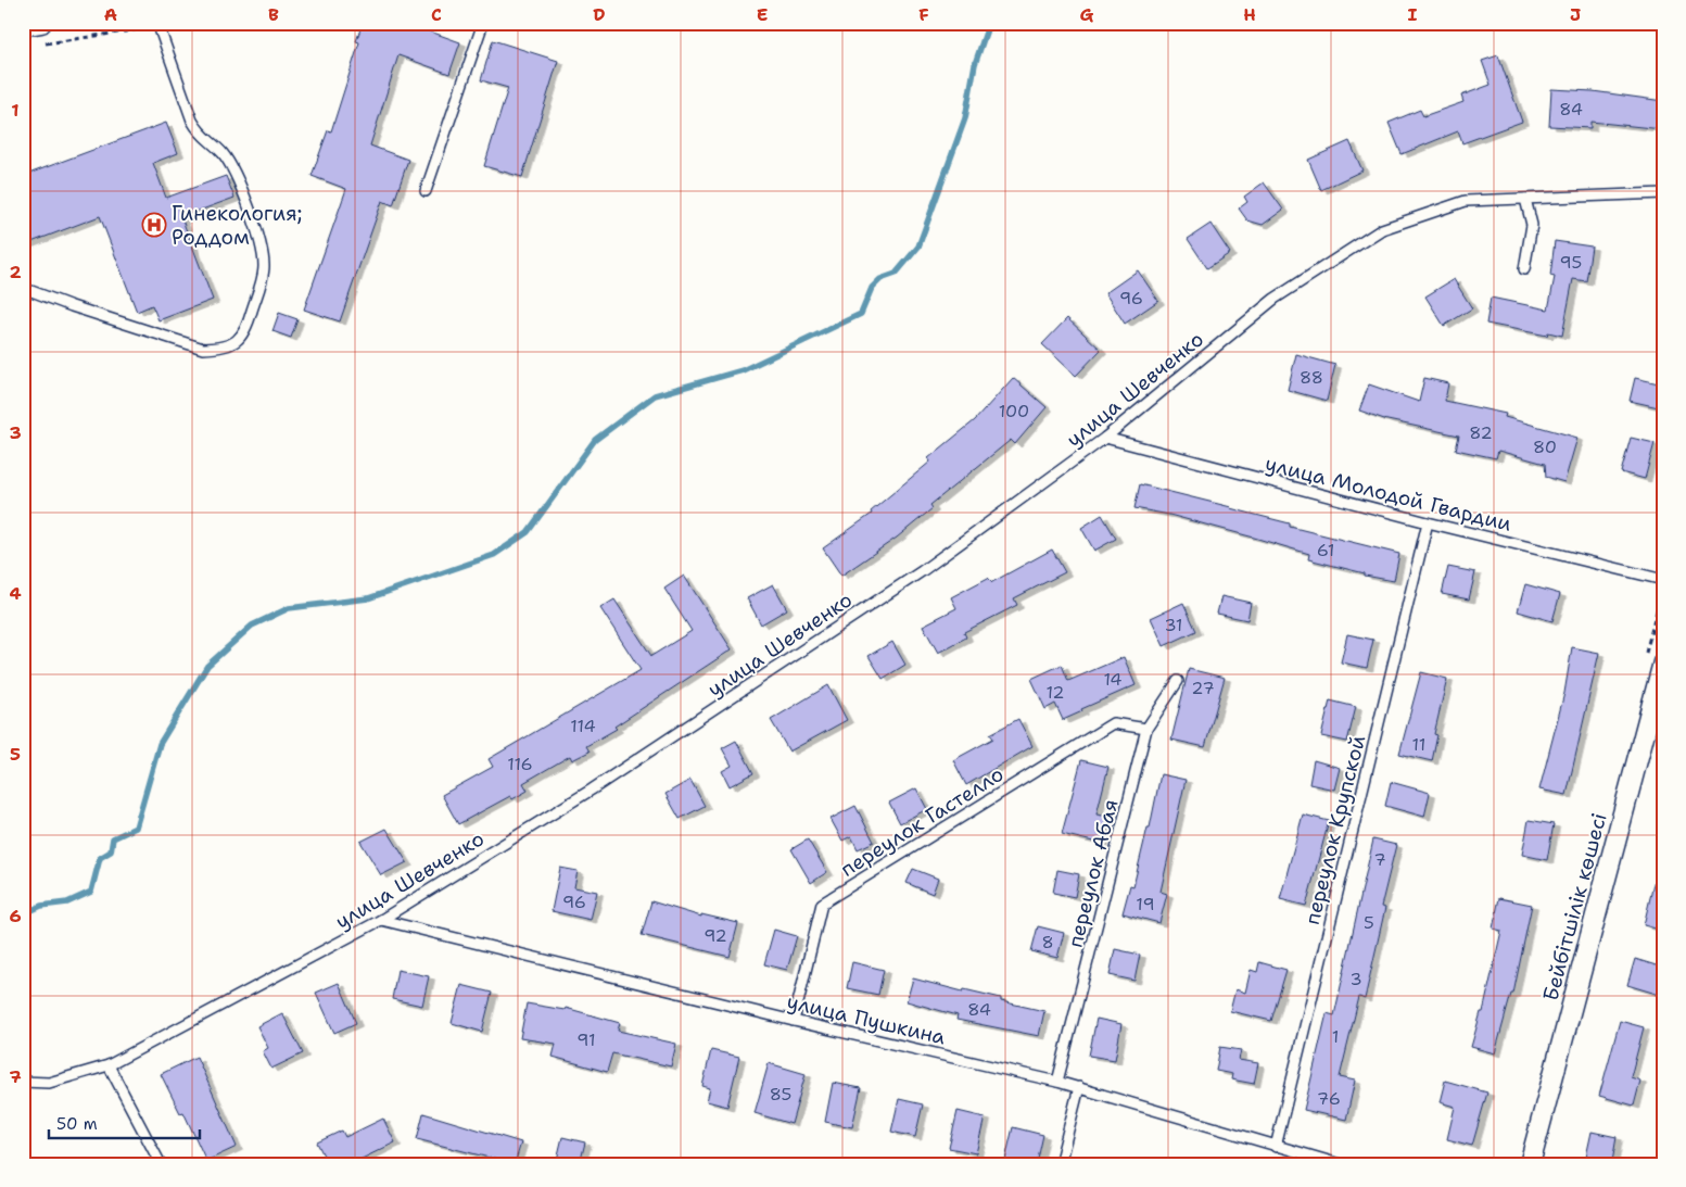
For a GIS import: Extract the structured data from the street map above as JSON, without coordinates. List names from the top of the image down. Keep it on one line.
{"streets":{"street":["Бейбітшілік көшесі"],"lane":["улица Шевченко","улица Молодой Гвардии","переулок Гастелло","переулок Крупской","переулок Абая","улица Пушкина"]},"crossings":[["улица Шевченко","улица Молодой Гвардии"],["улица Шевченко","улица Пушкина"],["улица Молодой Гвардии","переулок Крупской"],["переулок Гастелло","переулок Абая"],["переулок Гастелло","улица Пушкина"],["переулок Крупской","улица Пушкина"],["переулок Абая","улица Пушкина"]],"places":{"hospital":["Гинекология; Роддом"]},"house_numbers":["84","95","96","88","100","82","80","61","31","14","27","12","114","11","116","7","96","19","5","92","8","3","84","1","91","85","76"],"scale_bar":"50 m","grid":{"columns":["A","B","C","D","E","F","G","H","I","J"],"rows":["1","2","3","4","5","6","7"]}}
